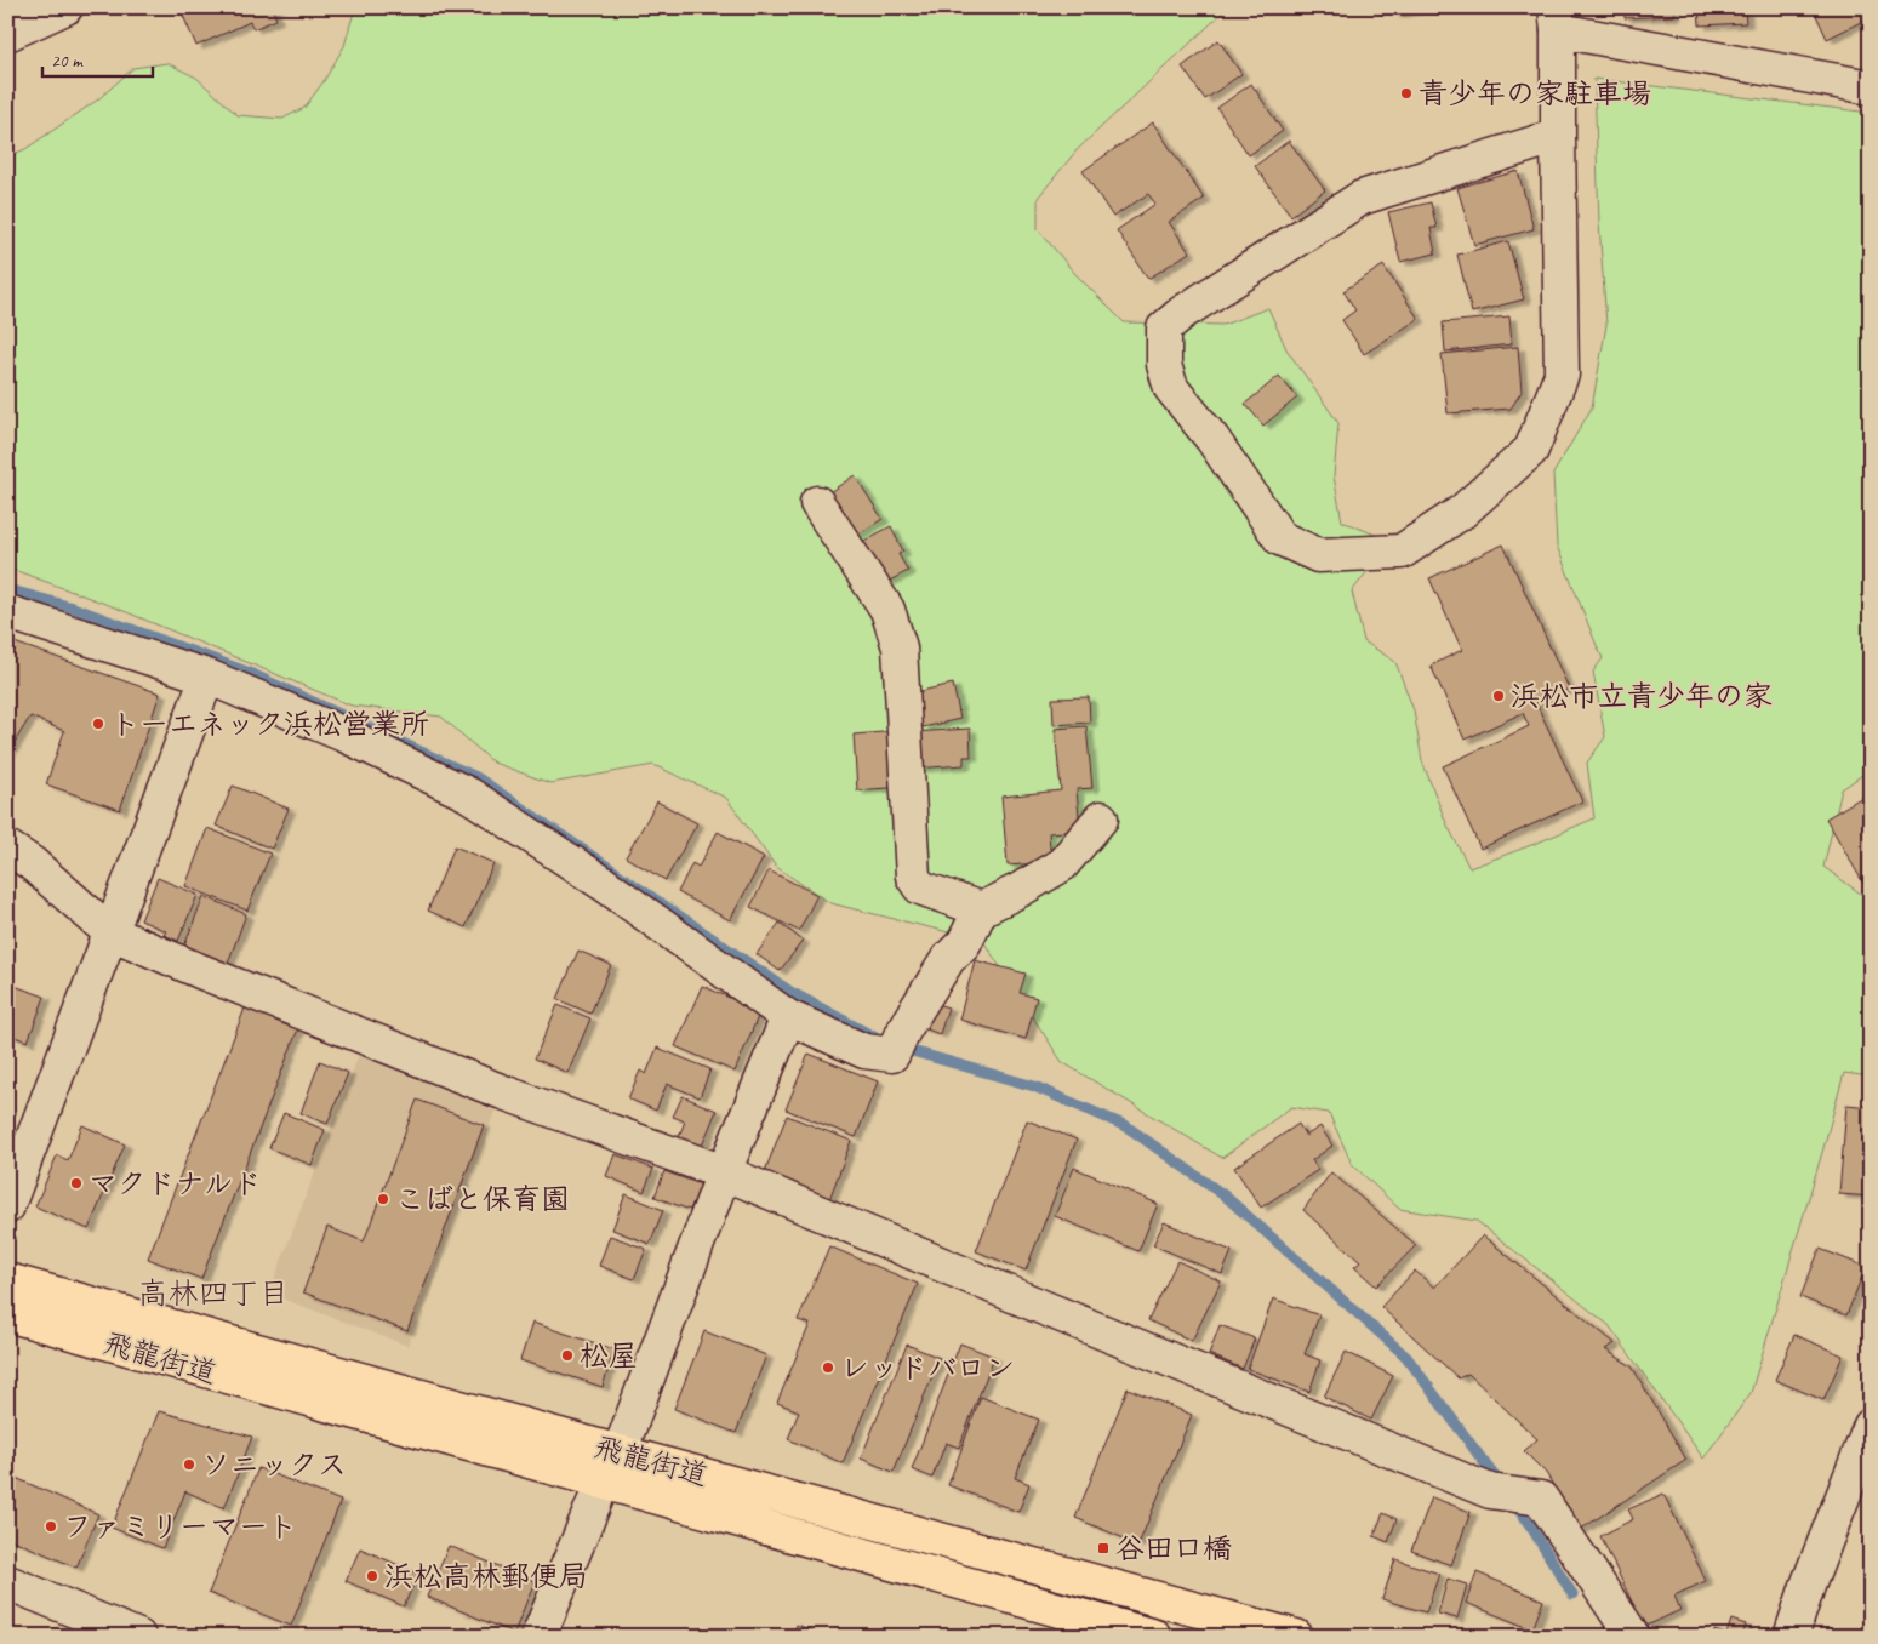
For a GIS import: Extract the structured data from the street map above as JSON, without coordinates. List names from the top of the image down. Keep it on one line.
{"streets":{"highway":["飛龍街道"]},"districts":["高林四丁目"],"places":{"other":["青少年の家駐車場","浜松市立青少年の家","トーエネック浜松営業所","マクドナルド","こばと保育園","松屋","レッドバロン","ソニックス","ファミリーマート","浜松高林郵便局"],"transit":["谷田口橋"]},"scale_bar":"20 m"}
